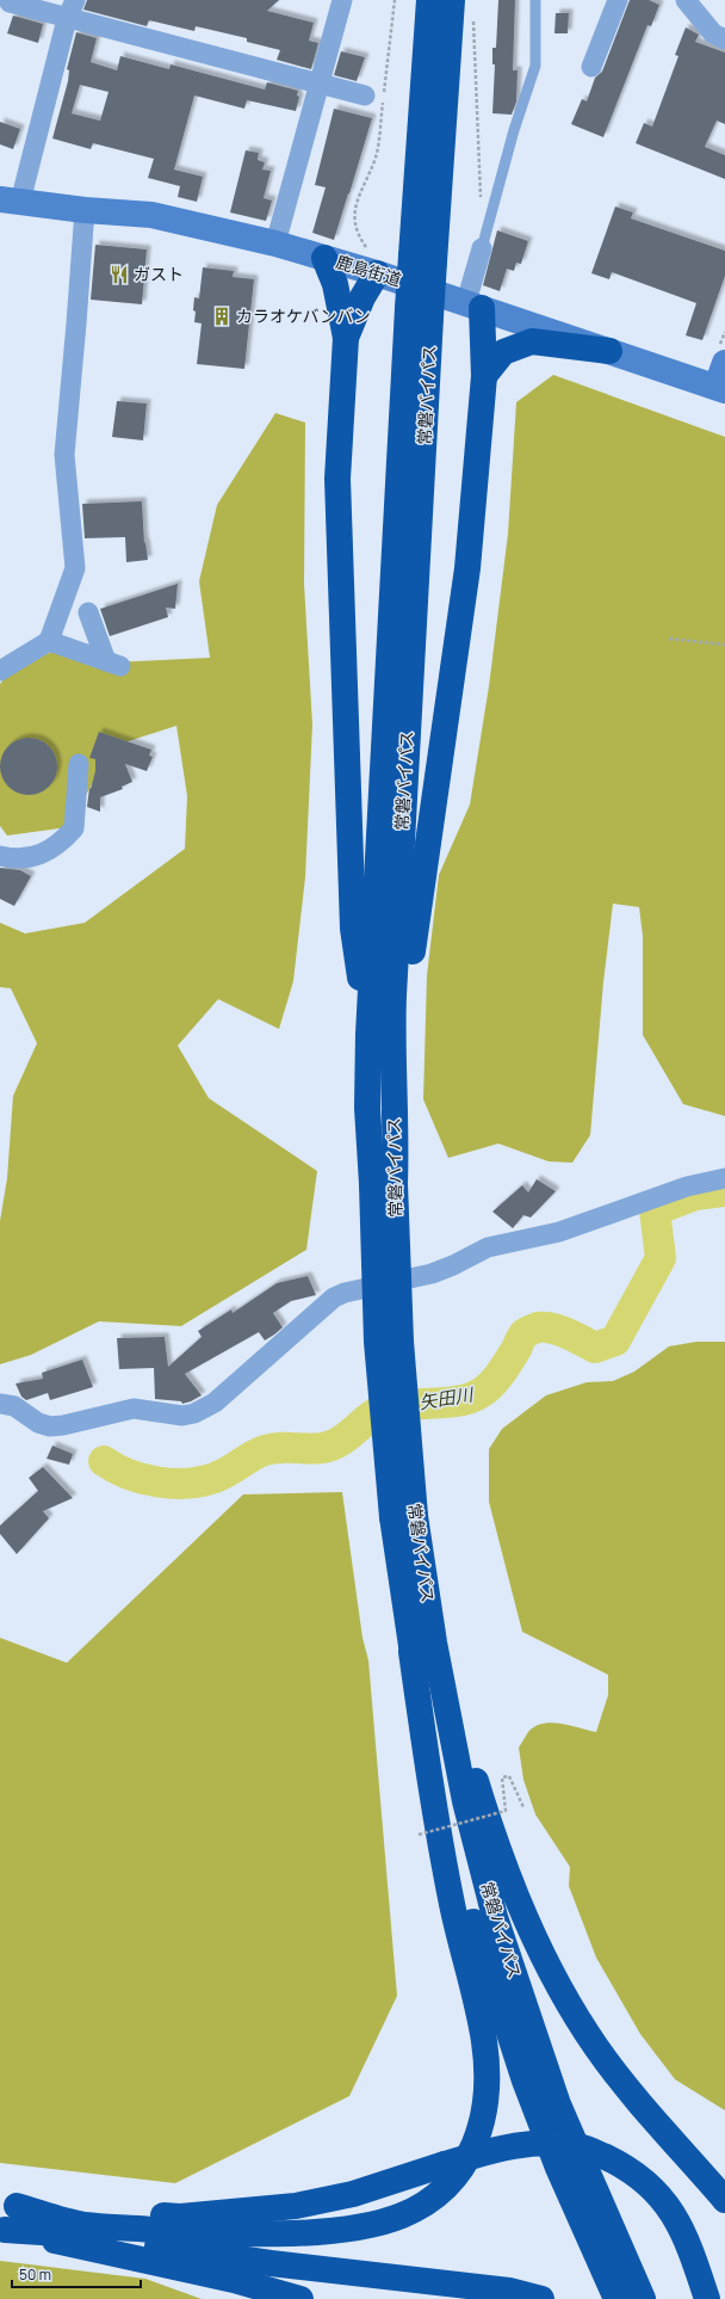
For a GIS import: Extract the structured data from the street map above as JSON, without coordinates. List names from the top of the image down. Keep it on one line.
{"streets":{"highway":["常磐バイパス"],"street":["鹿島街道"]},"water":["矢田川"],"places":{"restaurant":["ガスト"],"building":["カラオケバンバン"]},"scale_bar":"50 m"}
